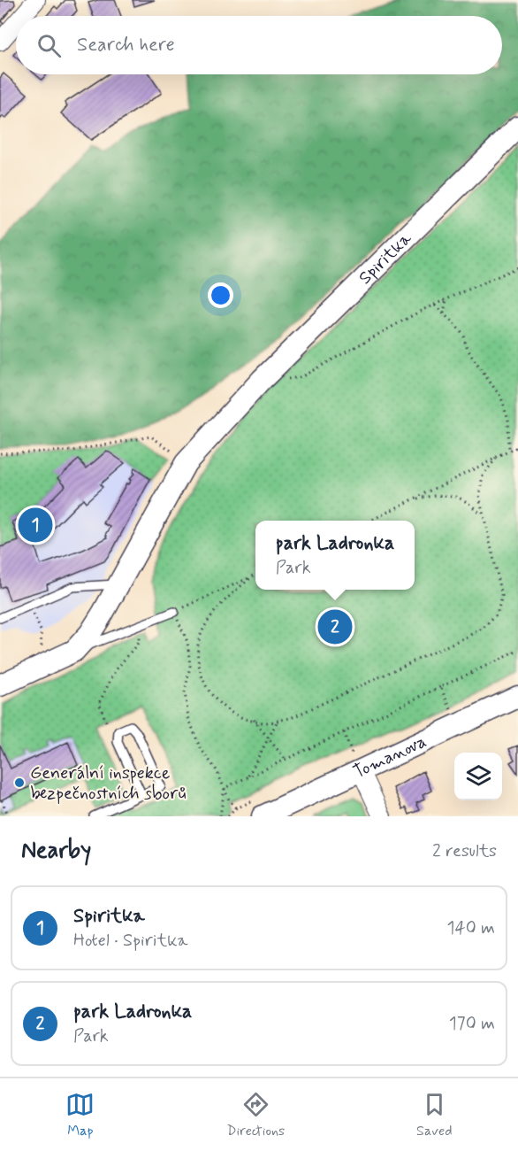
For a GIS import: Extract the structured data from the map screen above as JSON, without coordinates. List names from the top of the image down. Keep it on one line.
{"streets":{"street":["Spiritka","Tomanova"]},"places":["Generální inspekce bezpečnostních sborů"],"page":{"search":"Search here","pins":["1","2"],"popup":["park Ladronka","Park"],"heading":["Nearby","2 results"],"list":[{"mark":"1","name":"Spiritka","note":"Hotel · Spiritka","value":"140 m"},{"mark":"2","name":"park Ladronka","note":"Park","value":"170 m"}],"nav":["Map","Directions","Saved"]}}
